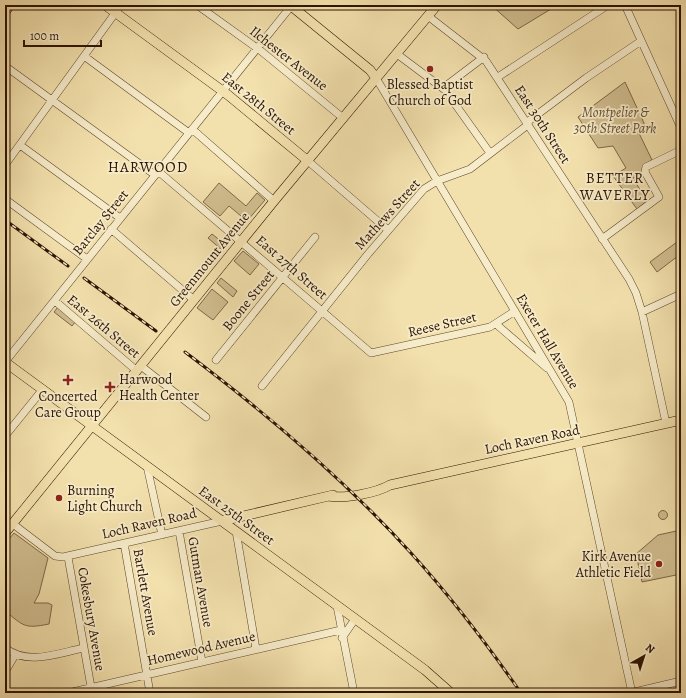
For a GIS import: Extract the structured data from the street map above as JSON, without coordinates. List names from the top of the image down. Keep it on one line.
{"streets":{"main road":["East 28th Street","Greenmount Avenue","Loch Raven Road","East 25th Street"],"street":["Ilchester Avenue","East 30th Street","Mathews Street","Barclay Street","East 27th Street","Boone Street","Reese Street","East 26th Street","Exeter Hall Avenue","Gutman Avenue","Bartlett Avenue","Cokesbury Avenue","Homewood Avenue"]},"crossings":[["Ilchester Avenue","Barclay Street"],["Ilchester Avenue","Greenmount Avenue"],["East 28th Street","Mathews Street"],["East 28th Street","Barclay Street"],["East 28th Street","Greenmount Avenue"],["East 30th Street","Mathews Street"],["East 30th Street","Greenmount Avenue"],["East 30th Street","Loch Raven Road"],["Mathews Street","East 27th Street"],["Mathews Street","Exeter Hall Avenue"],["Barclay Street","East 27th Street"],["Barclay Street","East 26th Street"],["Barclay Street","East 25th Street"],["Greenmount Avenue","East 27th Street"],["Greenmount Avenue","East 26th Street"],["Greenmount Avenue","Exeter Hall Avenue"],["Greenmount Avenue","East 25th Street"],["East 27th Street","Boone Street"],["East 27th Street","Reese Street"],["Reese Street","Exeter Hall Avenue"],["Exeter Hall Avenue","Loch Raven Road"],["Loch Raven Road","East 25th Street"],["Loch Raven Road","Gutman Avenue"],["Loch Raven Road","Bartlett Avenue"],["Loch Raven Road","Cokesbury Avenue"],["Gutman Avenue","Homewood Avenue"],["Bartlett Avenue","Homewood Avenue"],["Cokesbury Avenue","Homewood Avenue"]],"districts":["HARWOOD","BETTER WAVERLY"],"parks":["Montpelier & 30th Street Park"],"places":{"other":["Blessed Baptist Church of God","Burning Light Church","Kirk Avenue Athletic Field"],"health":["Concerted Care Group","Harwood Health Center"]},"scale_bar":"100 m","north":"top right"}
